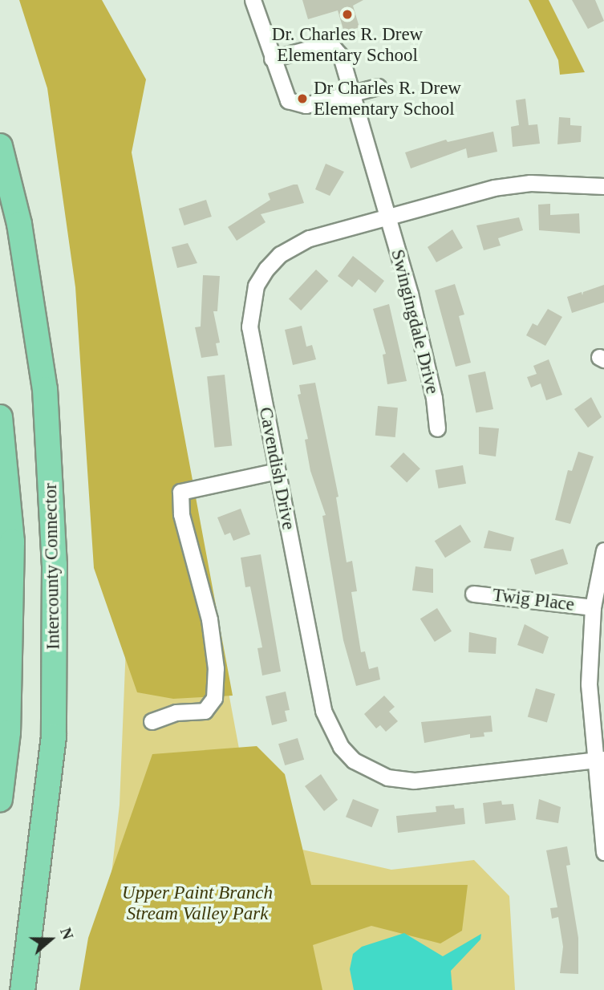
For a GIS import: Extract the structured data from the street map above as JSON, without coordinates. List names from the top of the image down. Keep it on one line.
{"streets":{"highway":["Intercounty Connector"],"street":["Swingingdale Drive","Cavendish Drive","Twig Place"]},"crossings":[["Swingingdale Drive","Cavendish Drive"]],"parks":["Upper Paint Branch Stream Valley Park"],"places":["Dr. Charles R. Drew Elementary School","Dr Charles R. Drew Elementary School"],"north":"right"}
